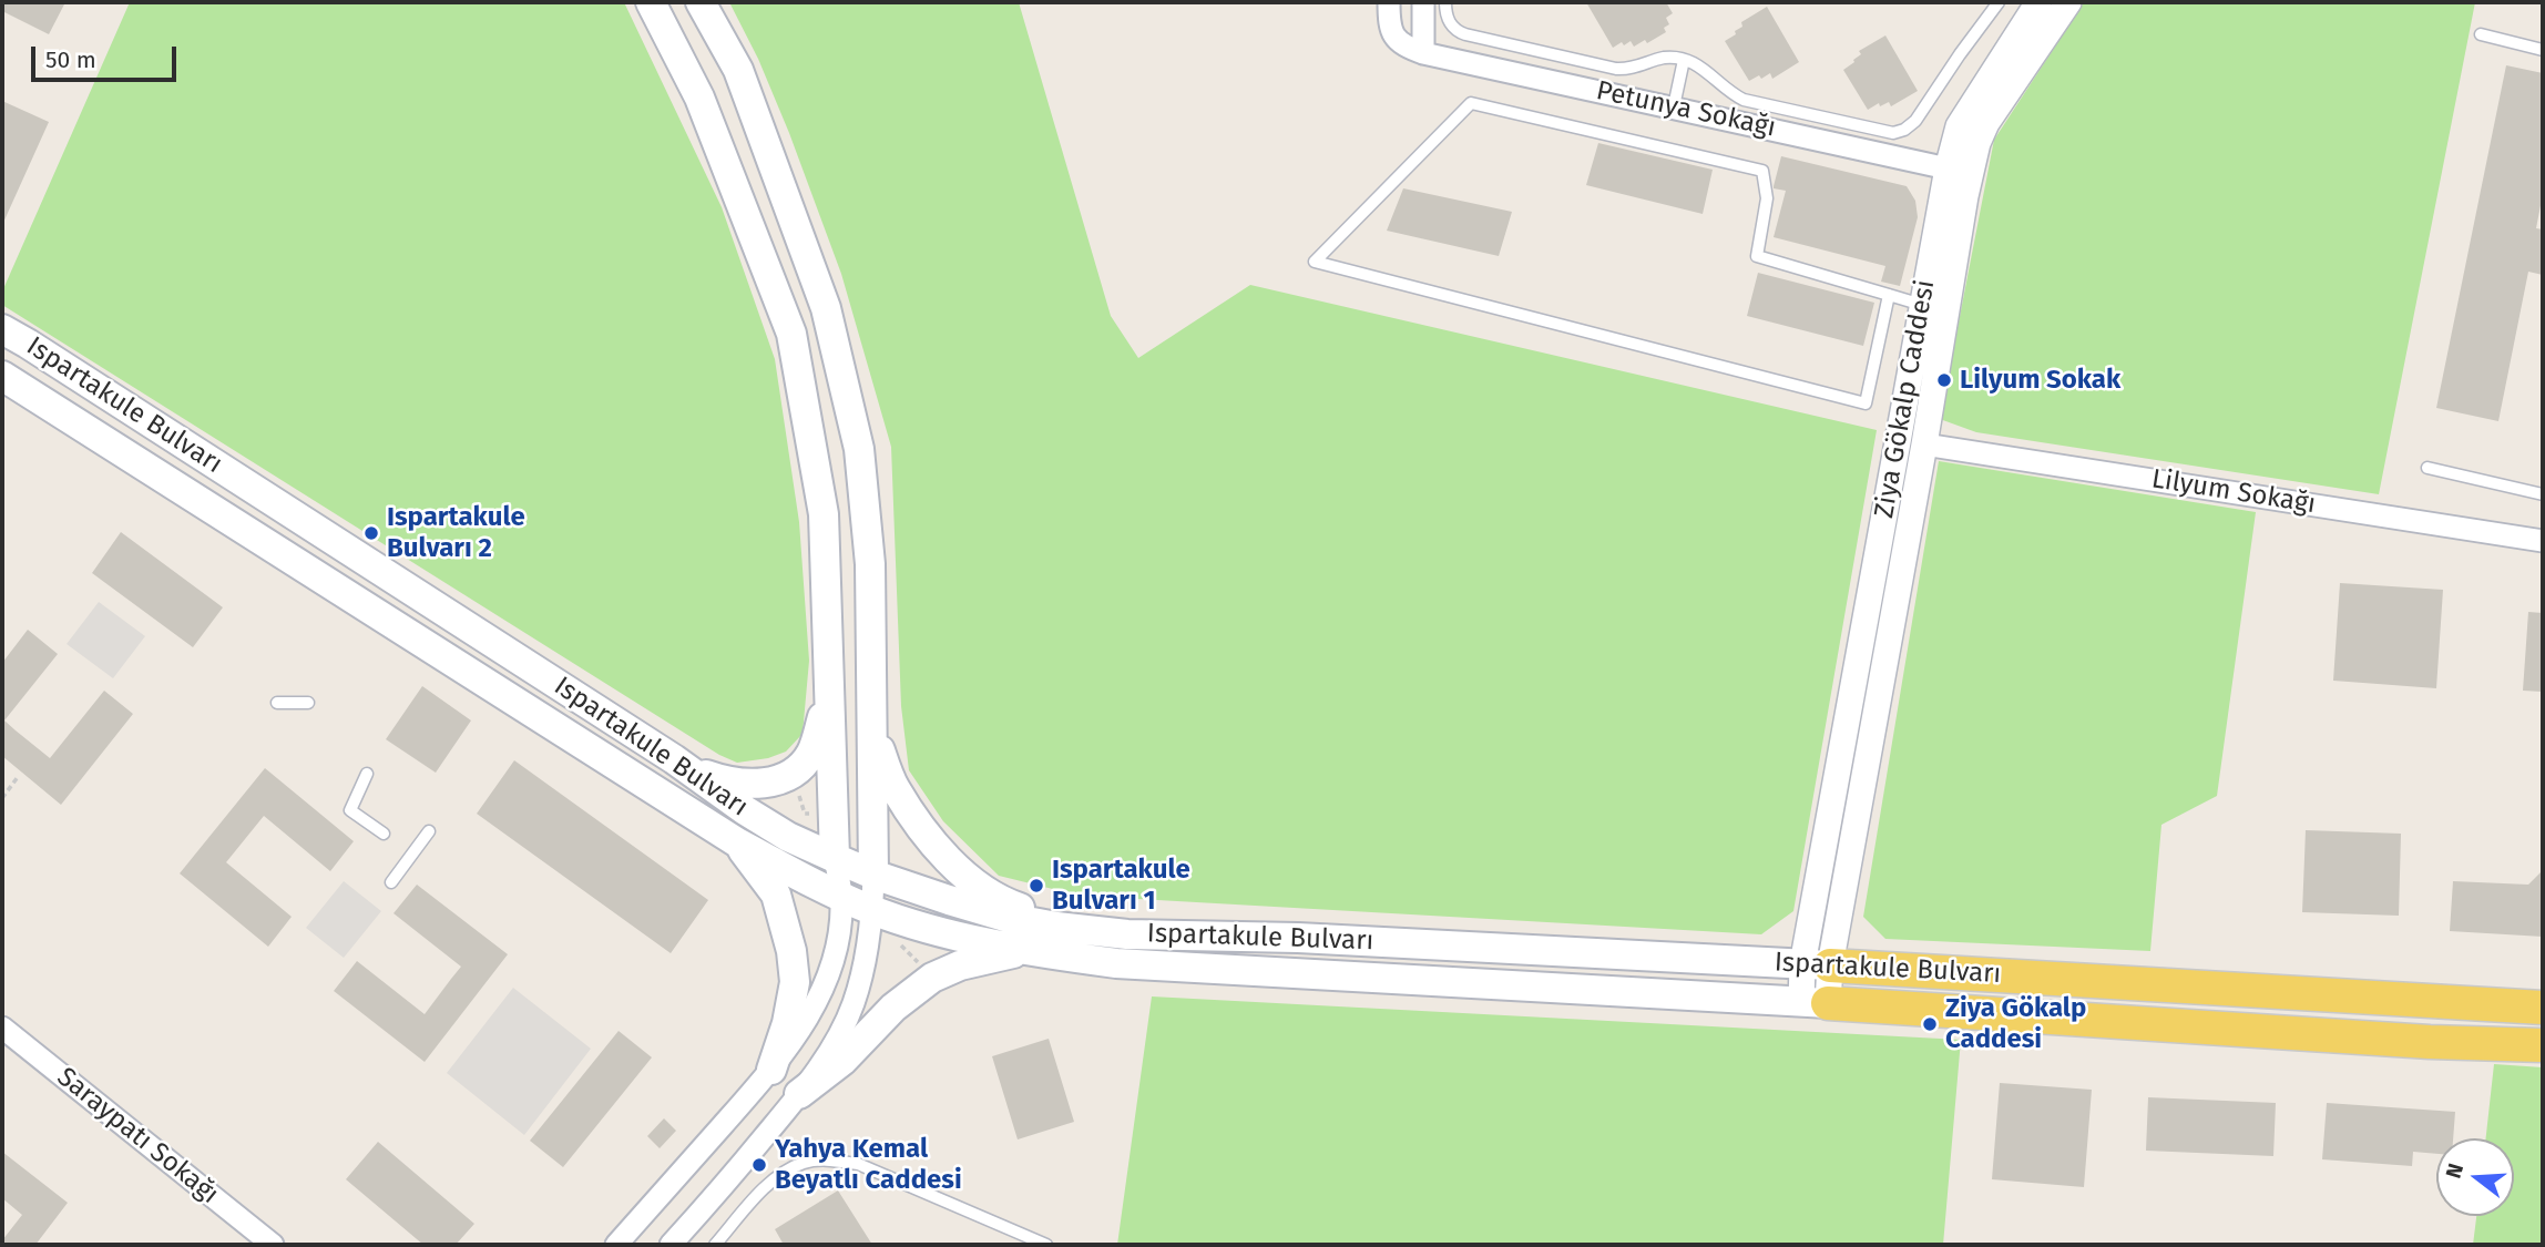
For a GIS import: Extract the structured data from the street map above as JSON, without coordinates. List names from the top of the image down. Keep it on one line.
{"streets":{"main road":["Ispartakule Bulvarı"],"street":["Petunya Sokağı","Ziya Gökalp Caddesi","Lilyum Sokağı","Saraypatı Sokağı"]},"crossings":[["Petunya Sokağı","Ziya Gökalp Caddesi"],["Ziya Gökalp Caddesi","Ispartakule Bulvarı"]],"places":["Lilyum Sokak","Ispartakule Bulvarı 2","Ispartakule Bulvarı 1","Ziya Gökalp Caddesi","Yahya Kemal Beyatlı Caddesi"],"scale_bar":"50 m","north":"left"}
